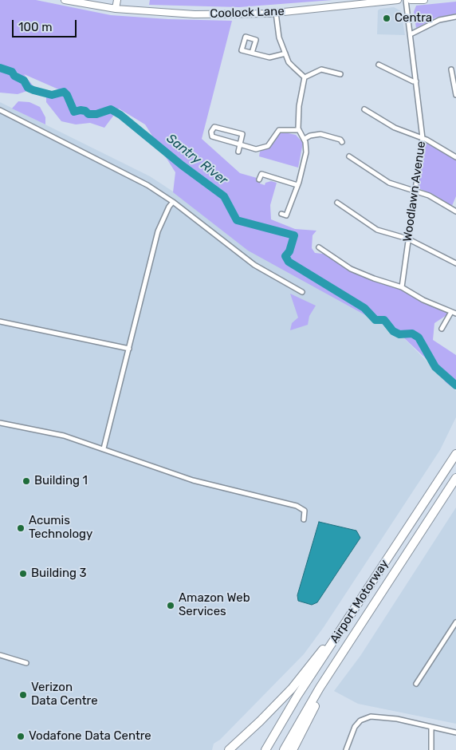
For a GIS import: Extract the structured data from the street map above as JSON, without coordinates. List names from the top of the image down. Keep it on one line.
{"streets":{"highway":["Airport Motorway"],"main road":["Coolock Lane"],"street":["Woodlawn Avenue"]},"water":["Santry River"],"places":["Centra","Building 1","Acumis Technology","Building 3","Amazon Web Services","Verizon Data Centre","Vodafone Data Centre"],"scale_bar":"100 m"}
